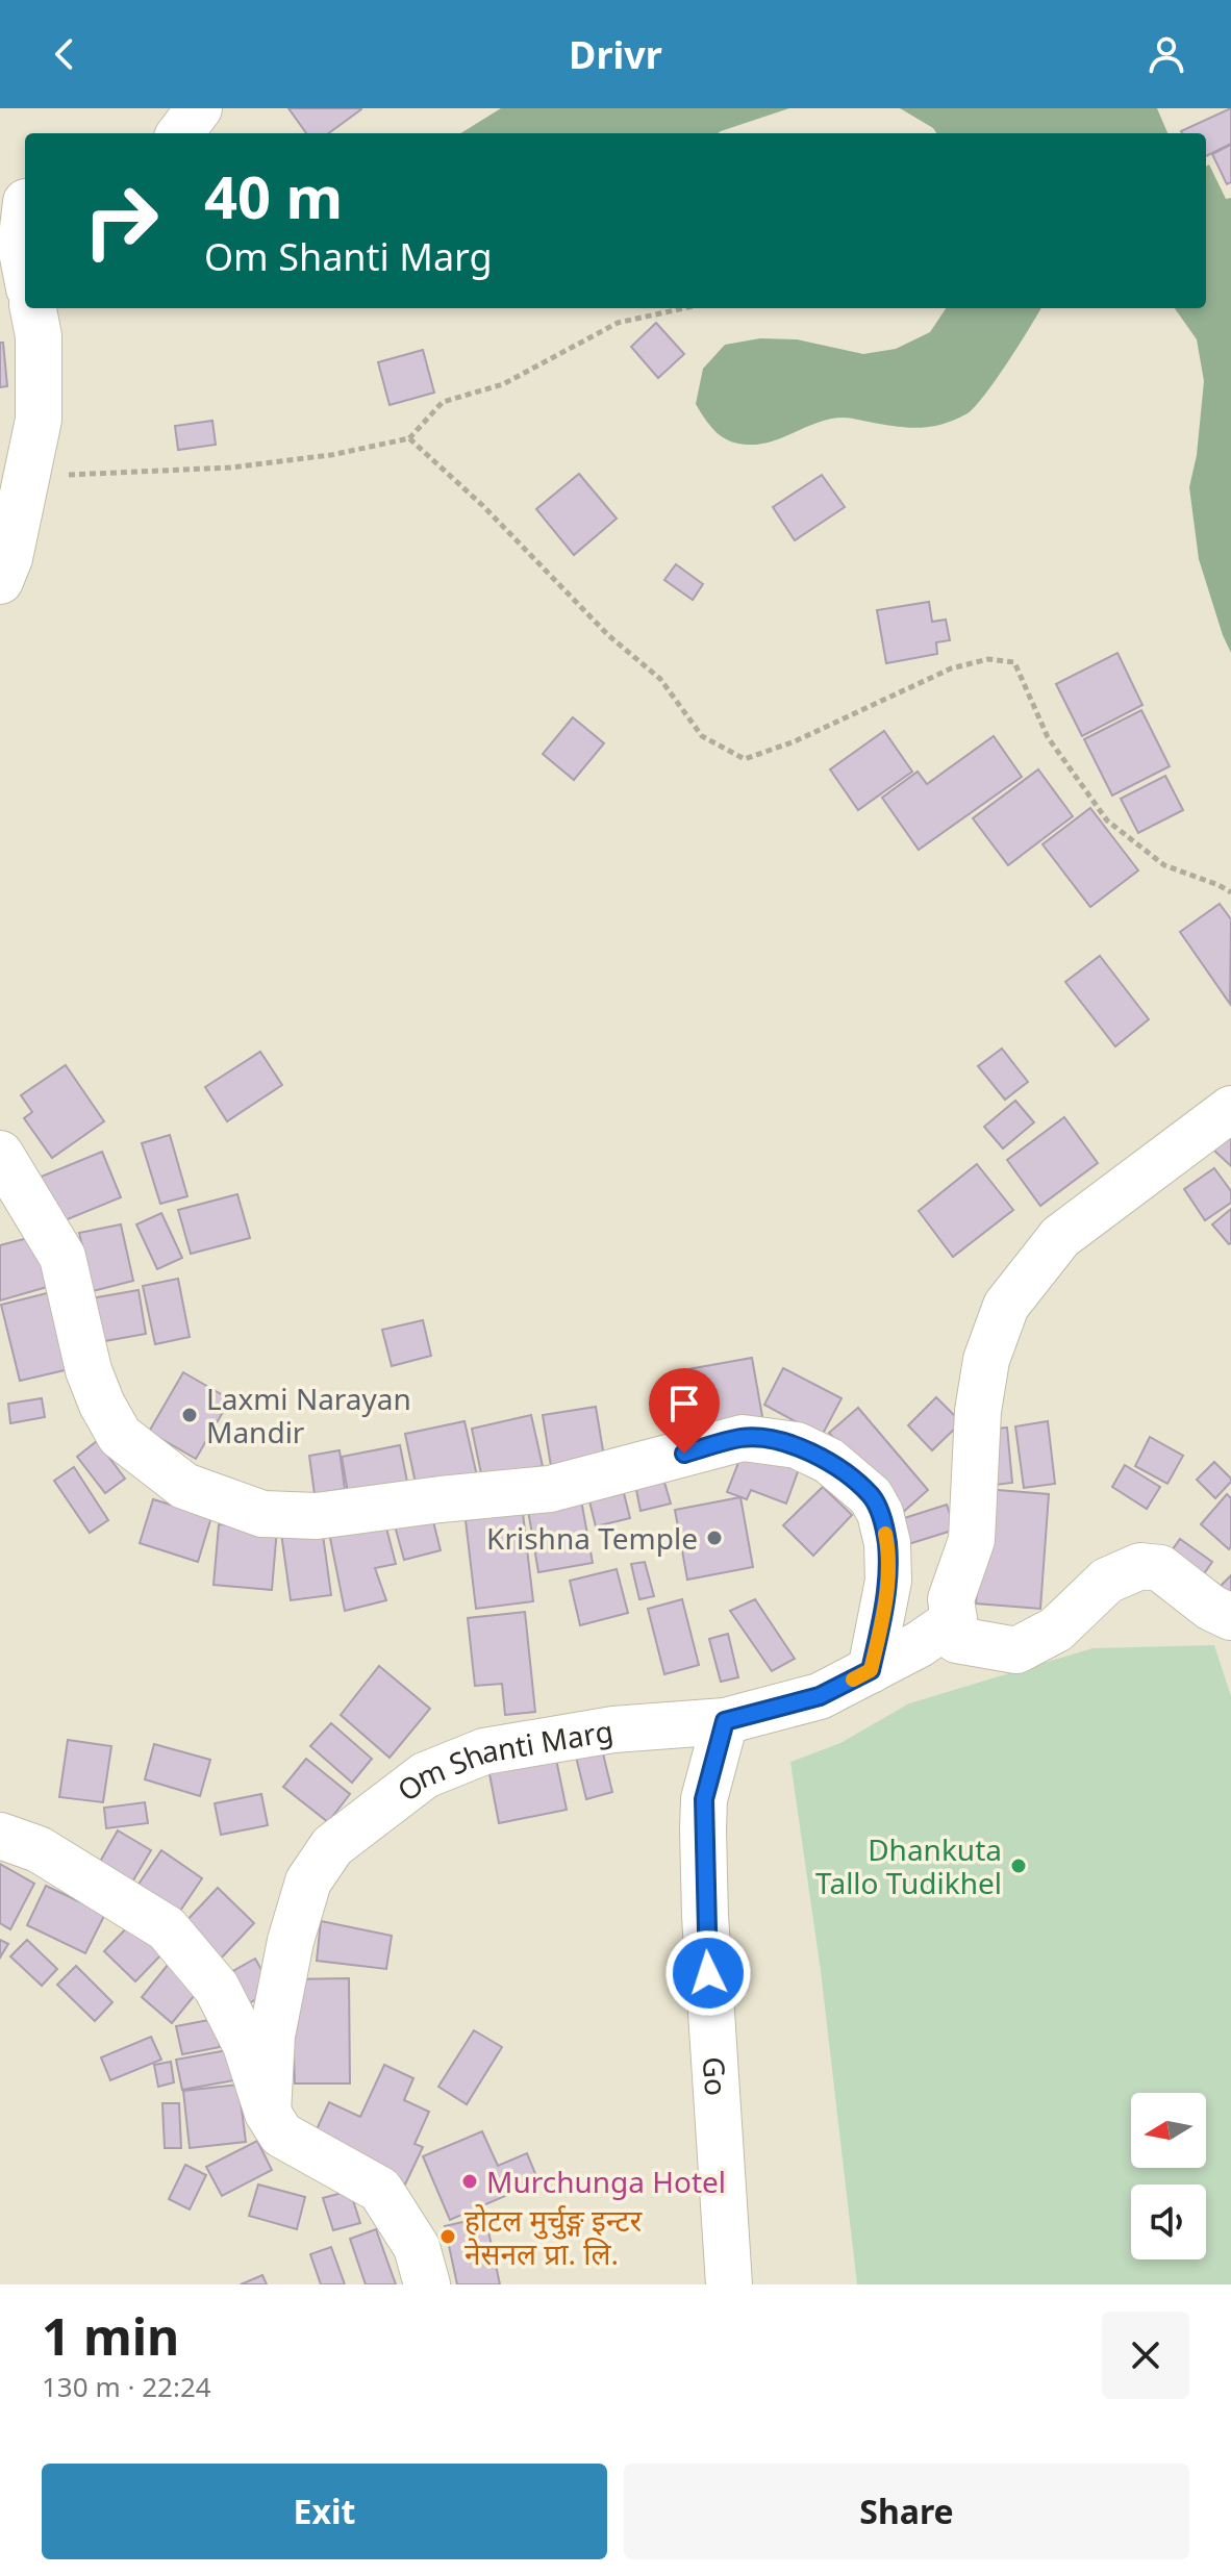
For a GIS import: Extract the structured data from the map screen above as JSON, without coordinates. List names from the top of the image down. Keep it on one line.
{"streets":{"street":["Om Shanti Marg","Go"]},"crossings":[["Om Shanti Marg","Go"]],"places":["Laxmi Narayan Mandir","Krishna Temple","Dhankuta Tallo Tudikhel","Murchunga Hotel","होटल मुर्चुङ्ग इन्टर नेसनल प्रा. लि."],"north":"left","page":{"header":"Drivr","turn":["40 m","Om Shanti Marg"],"heading":["1 min","130 m · 22:24"],"buttons":["Exit","Share"]}}
